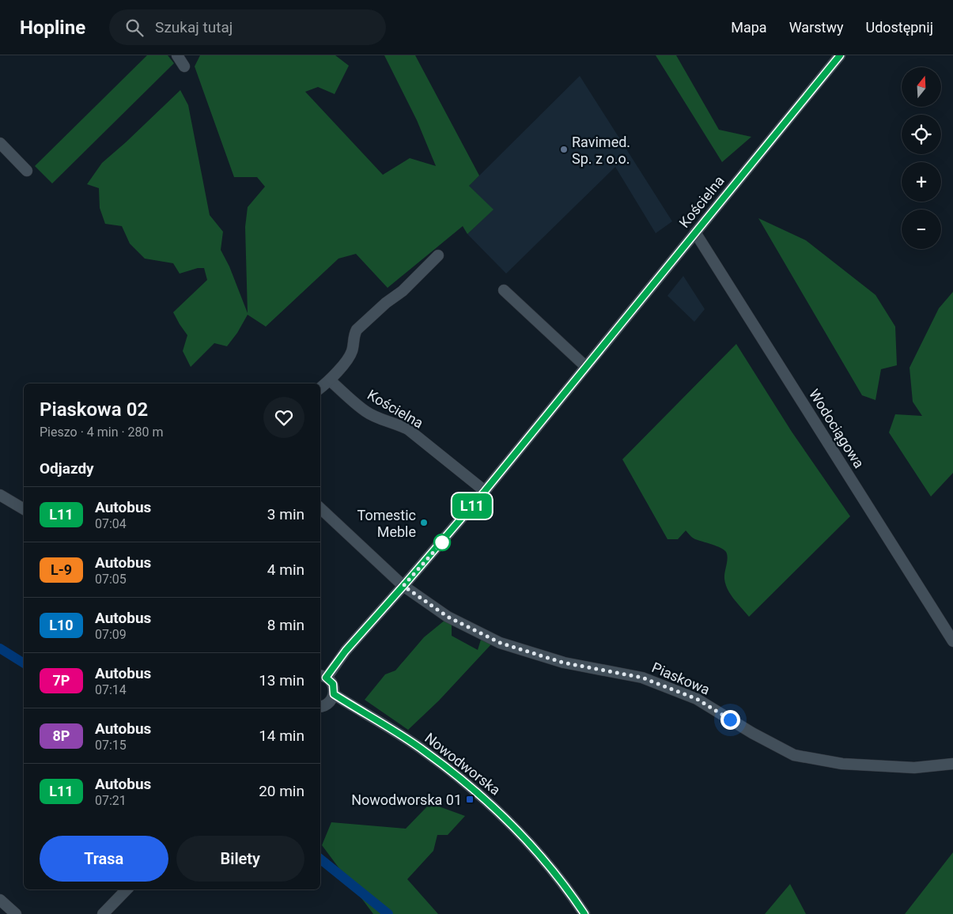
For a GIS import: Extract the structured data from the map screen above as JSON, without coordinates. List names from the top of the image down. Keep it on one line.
{"streets":{"street":["Kościelna","Wodociągowa","Piaskowa","Nowodworska"]},"crossings":[["Kościelna","Wodociągowa"],["Kościelna","Piaskowa"]],"places":{"other":["Ravimed. Sp. z o.o.","Tomestic Meble"],"transit":["Nowodworska 01"]},"lines":["bus line L11"],"north":"top","page":{"header":"Hopline","search":"Szukaj tutaj","nav":["Mapa","Warstwy","Udostępnij"],"on_map":"L11","map_buttons":["+","−"],"heading":[["Piaskowa 02","Pieszo · 4 min · 280 m"],"Odjazdy"],"list":[{"mark":"L11","name":"Autobus","note":"07:04","value":"3 min"},{"mark":"L-9","name":"Autobus","note":"07:05","value":"4 min"},{"mark":"L10","name":"Autobus","note":"07:09","value":"8 min"},{"mark":"7P","name":"Autobus","note":"07:14","value":"13 min"},{"mark":"8P","name":"Autobus","note":"07:15","value":"14 min"},{"mark":"L11","name":"Autobus","note":"07:21","value":"20 min"}],"buttons":["Trasa","Bilety"]}}
